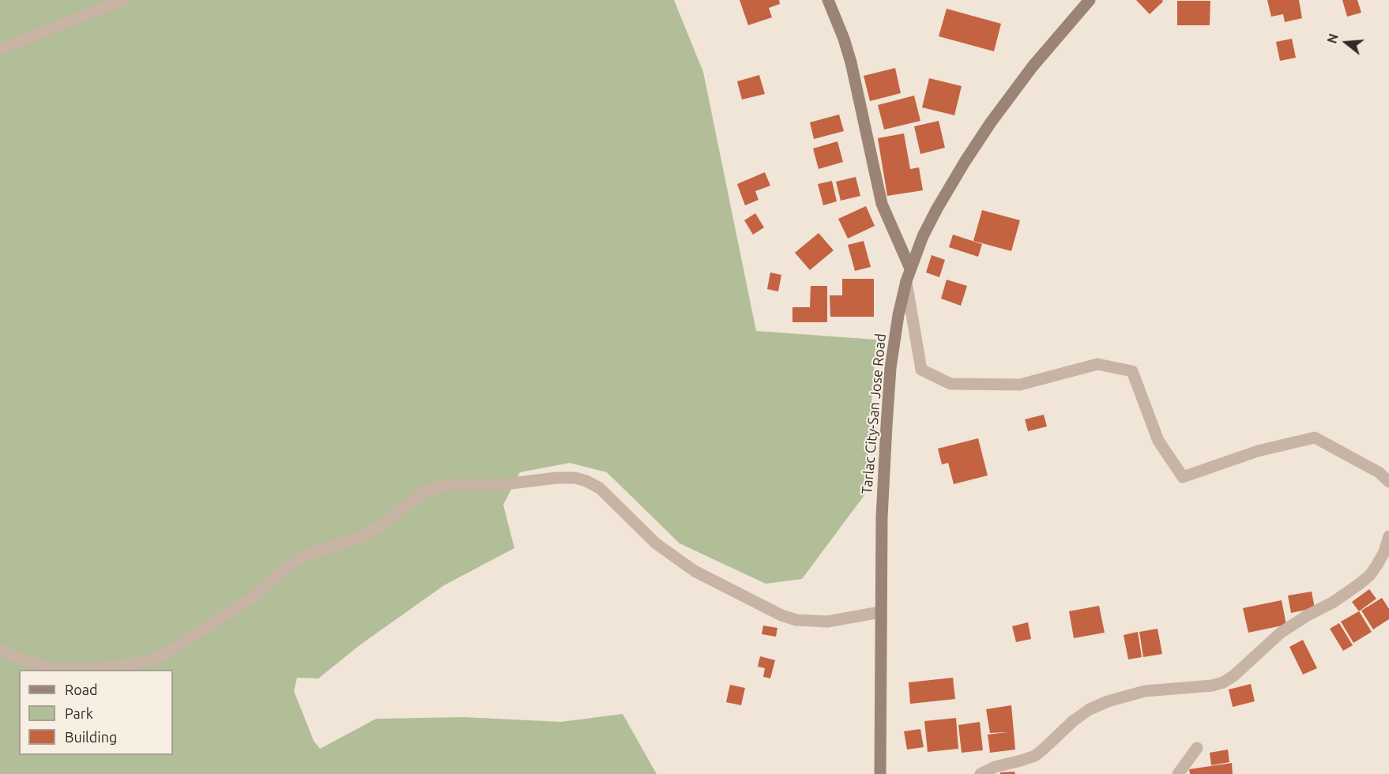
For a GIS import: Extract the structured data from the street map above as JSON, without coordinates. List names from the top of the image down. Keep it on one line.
{"streets":{"main road":["Tarlac City-San Jose Road"]},"legend":["Road","Park","Building"],"north":"left"}
